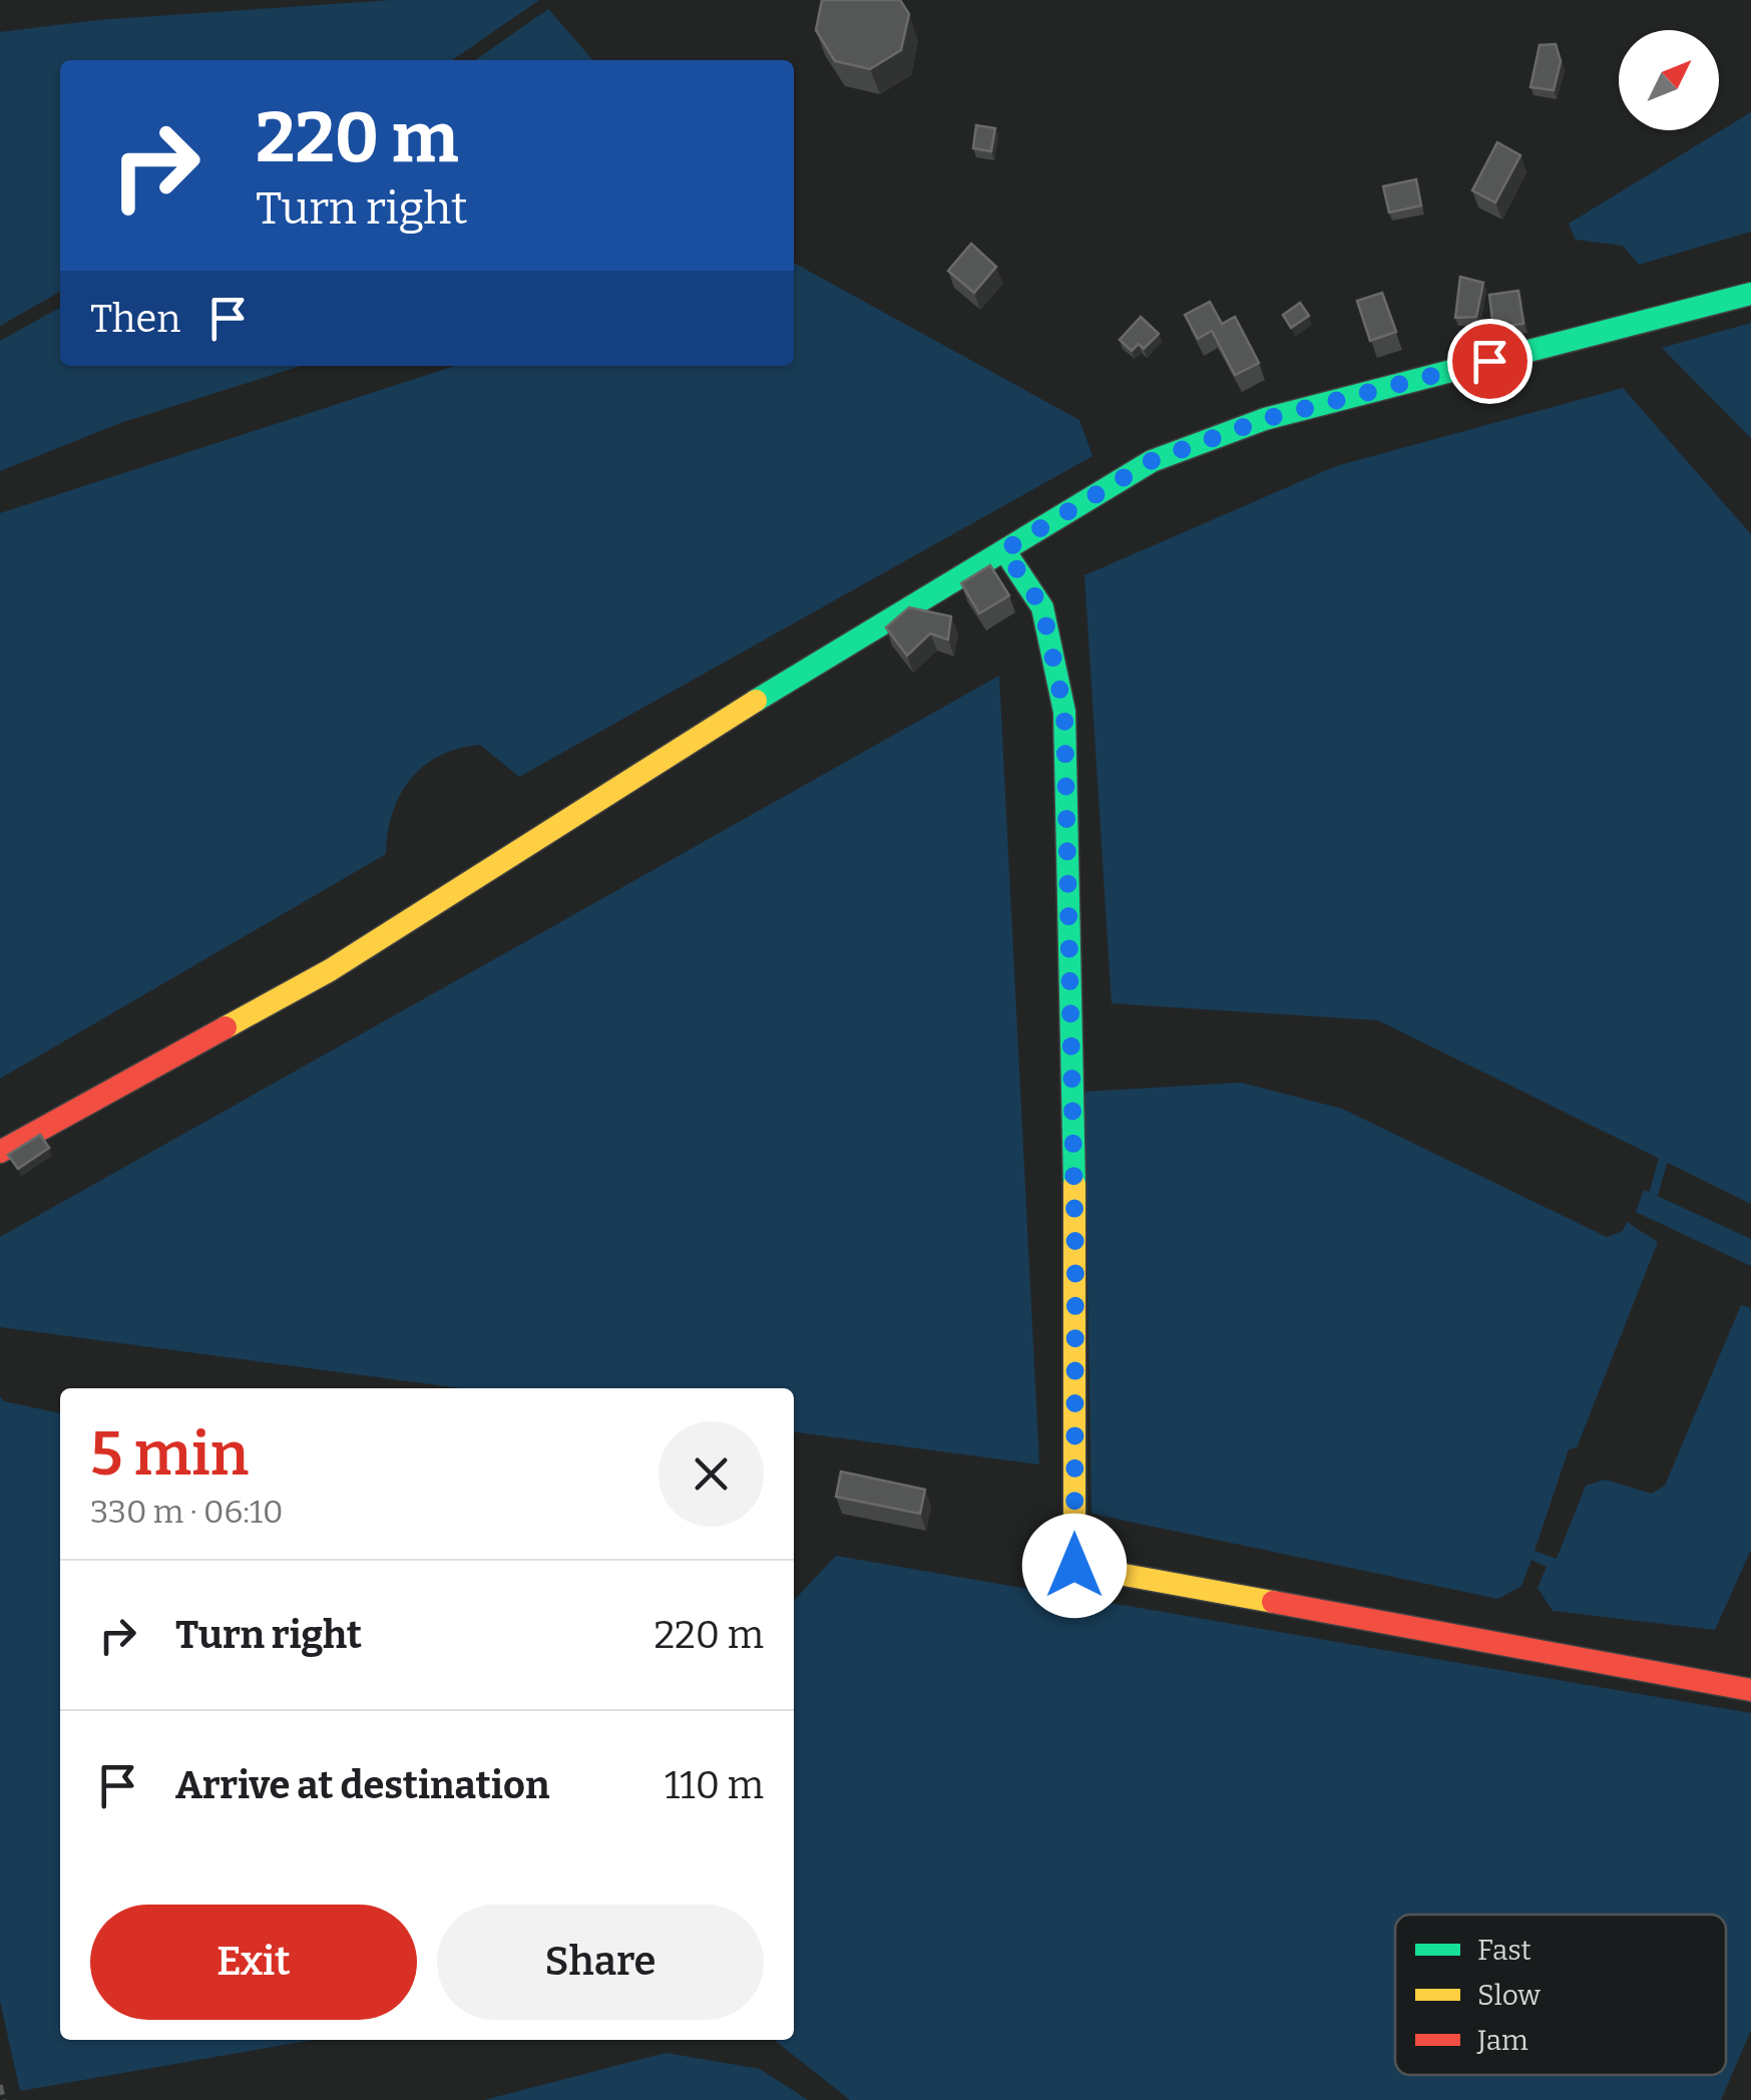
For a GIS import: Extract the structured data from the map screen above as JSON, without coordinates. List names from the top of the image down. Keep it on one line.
{"legend":["Fast","Slow","Jam"],"north":"top right","page":{"turn":["220 m","Turn right"],"then":"Then","heading":["5 min","330 m · 06:10"],"list":[{"name":"Turn right","value":"220 m"},{"name":"Arrive at destination","value":"110 m"}],"buttons":["Exit","Share"]}}
